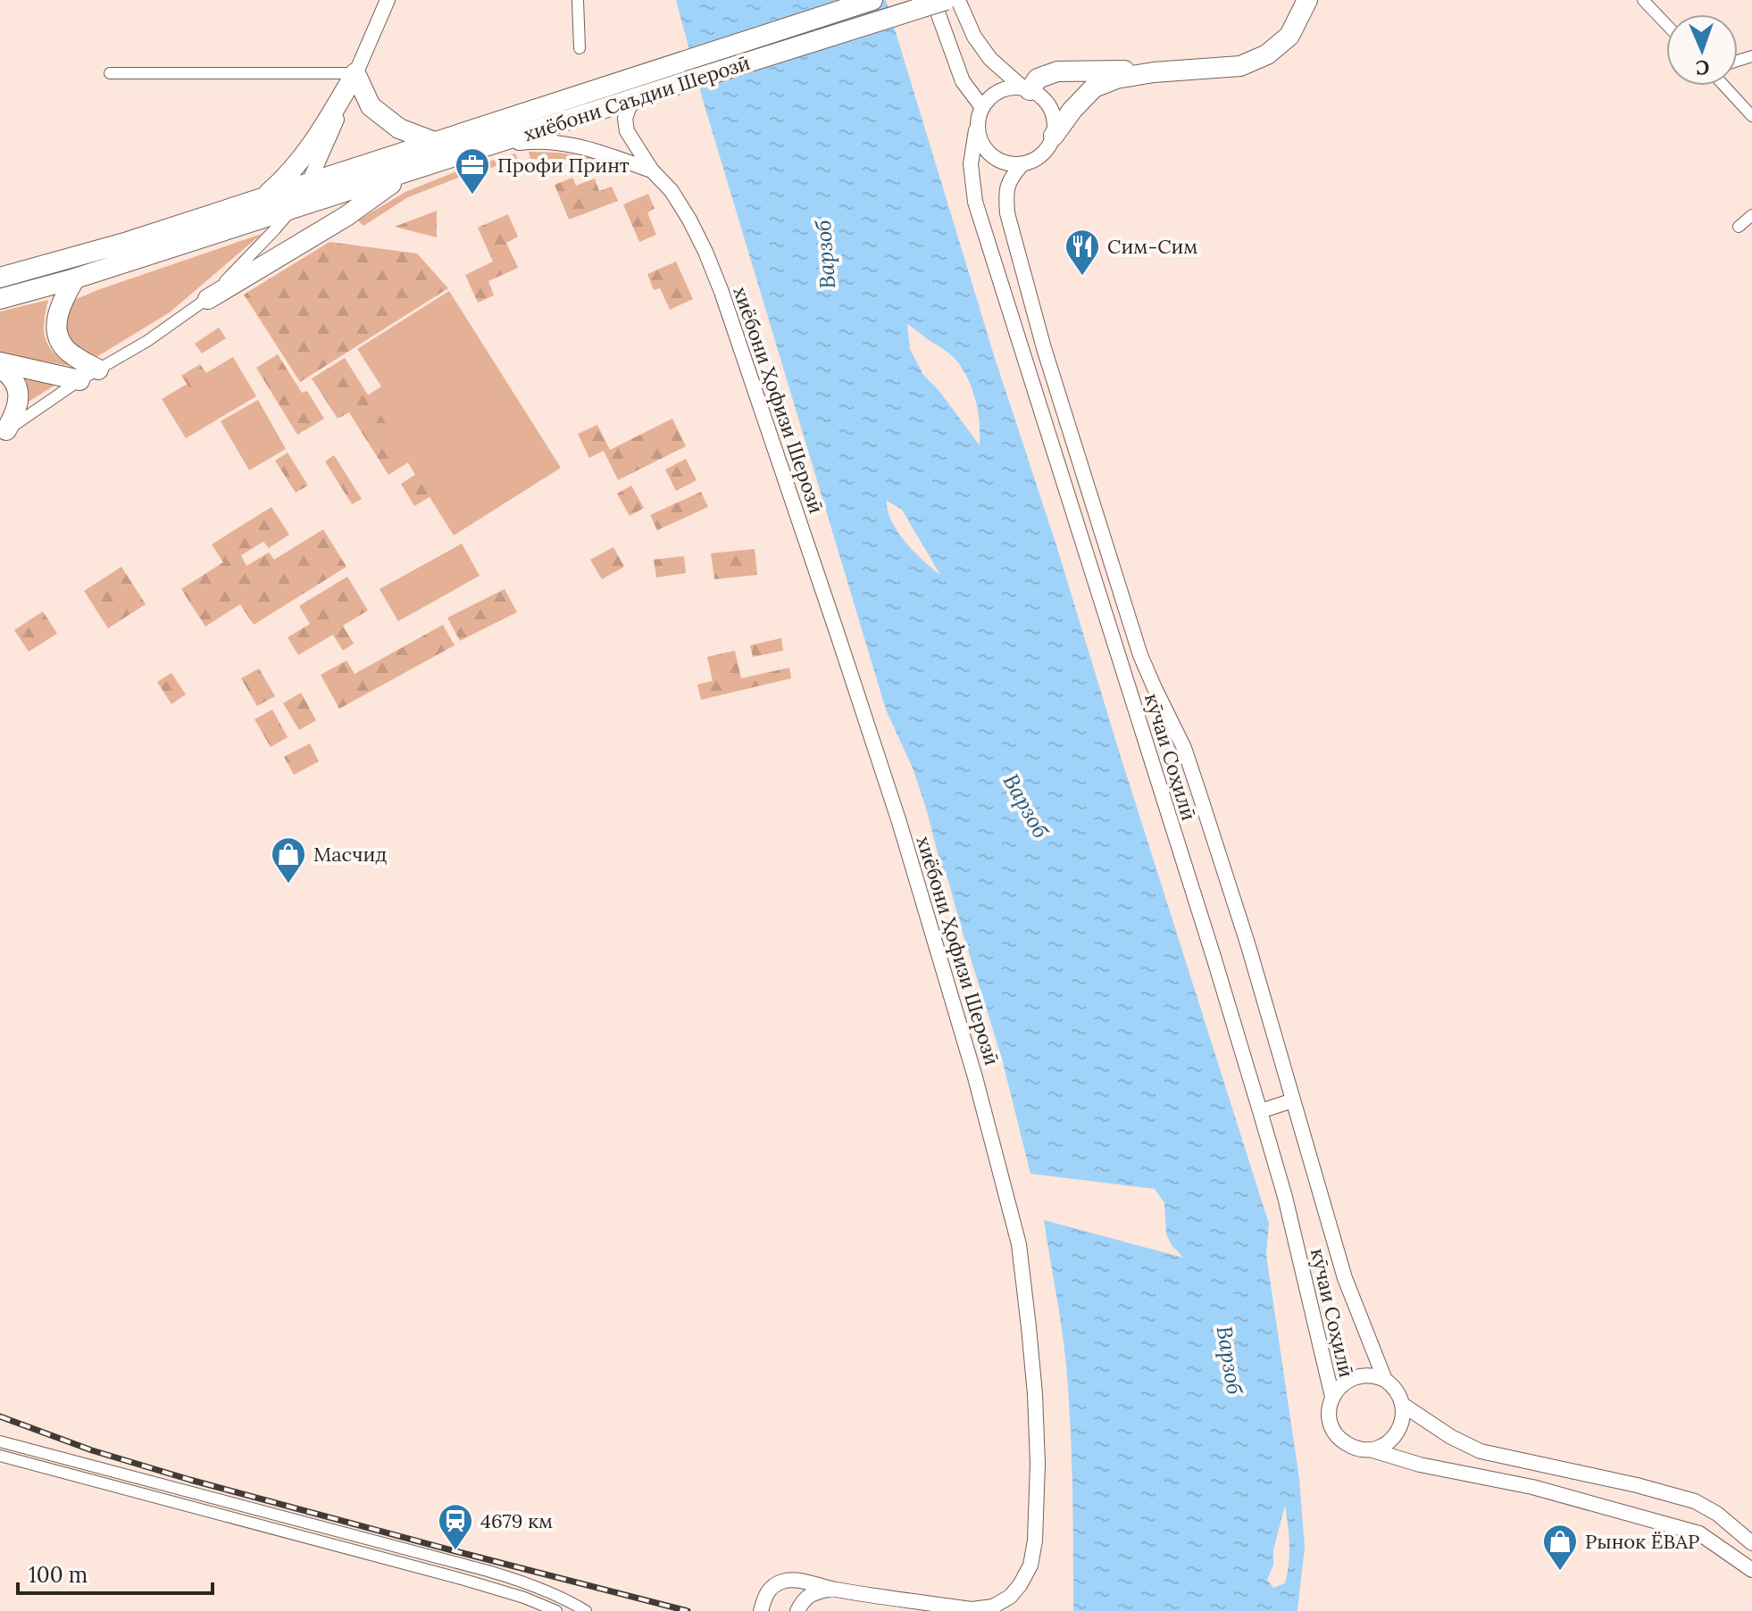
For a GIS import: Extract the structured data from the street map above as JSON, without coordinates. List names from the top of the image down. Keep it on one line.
{"streets":{"highway":["хиёбони Саъдии Шерозӣ"],"street":["хиёбони Ҳофизи Шерозӣ","кӯчаи Соҳилӣ"]},"crossings":[["хиёбони Саъдии Шерозӣ","хиёбони Ҳофизи Шерозӣ"]],"water":["Варзоб"],"places":{"office":["Профи Принт"],"restaurant":["Сим-Сим"],"shop":["Масчид","Рынок ЁВАР"],"station":["4679 км"]},"scale_bar":"100 m","north":"bottom"}
